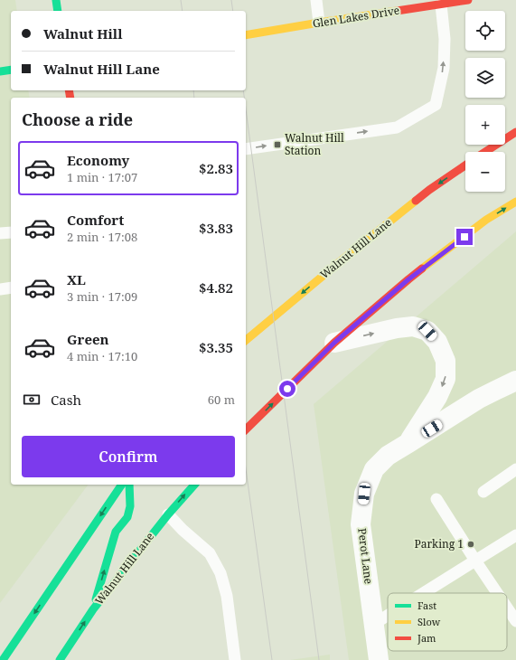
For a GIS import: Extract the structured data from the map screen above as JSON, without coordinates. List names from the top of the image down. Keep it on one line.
{"streets":{"main road":["Glen Lakes Drive","Walnut Hill Lane"],"street":["Perot Lane"]},"places":{"transit":["Walnut Hill Station"],"other":["Parking 1"]},"legend":["Fast","Slow","Jam"],"page":{"map_buttons":["+","−"],"banner":["Walnut Hill","Walnut Hill Lane"],"heading":"Choose a ride","list":[{"name":"Economy","note":"1 min · 17:07","value":"$2.83"},{"name":"Comfort","note":"2 min · 17:08","value":"$3.83"},{"name":"XL","note":"3 min · 17:09","value":"$4.82"},{"name":"Green","note":"4 min · 17:10","value":"$3.35"}],"pay":["Cash","60 m"],"buttons":"Confirm"}}
